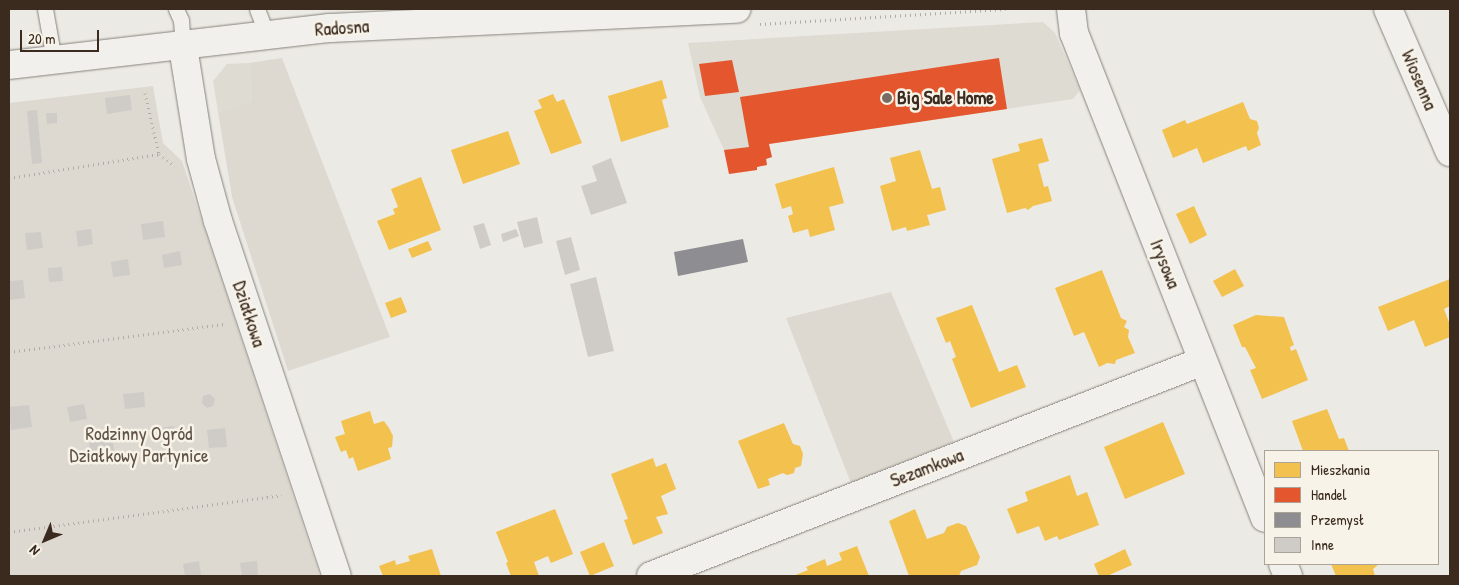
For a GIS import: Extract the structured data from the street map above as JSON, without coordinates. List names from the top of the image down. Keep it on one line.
{"streets":{"street":["Radosna","Wiosenna","Irysowa","Działkowa","Sezamkowa"]},"crossings":[["Radosna","Działkowa"],["Irysowa","Sezamkowa"]],"parks":["Rodzinny Ogród Działkowy Partynice"],"places":["Big Sale Home"],"legend":["Mieszkania","Handel","Przemysł","Inne"],"scale_bar":"20 m","north":"bottom left"}
